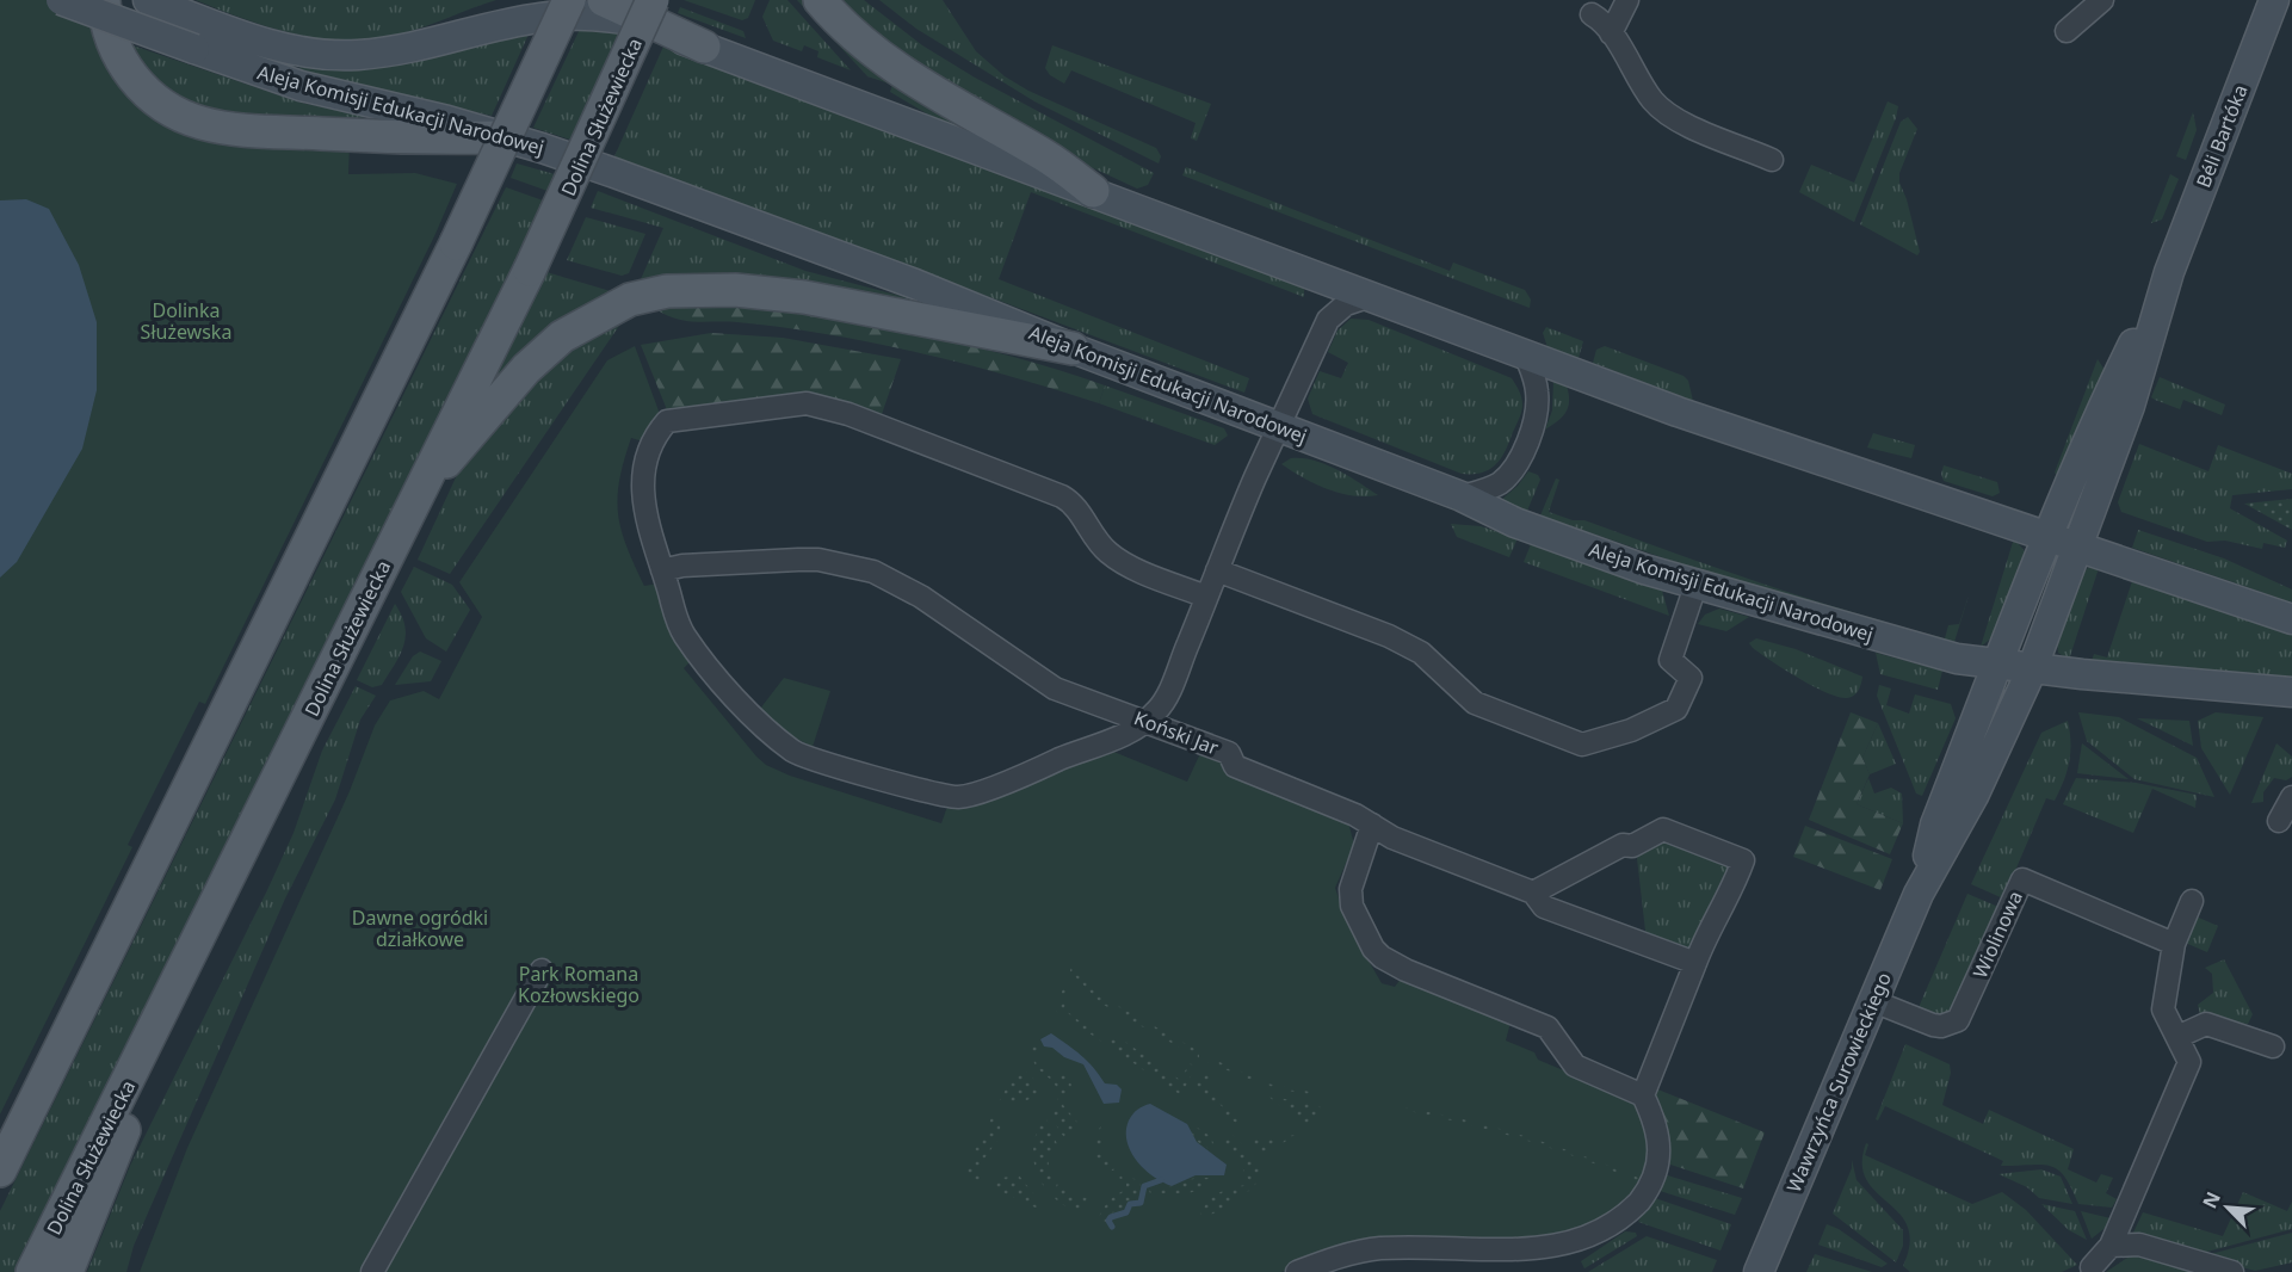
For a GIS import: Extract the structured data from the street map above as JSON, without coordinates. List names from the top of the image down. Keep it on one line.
{"streets":{"main road":["Aleja Komisji Edukacji Narodowej","Dolina Służewiecka","Béli Bartóka","Wawrzyńca Surowieckiego"],"street":["Koński Jar","Wiolinowa"]},"crossings":[["Aleja Komisji Edukacji Narodowej","Béli Bartóka"],["Aleja Komisji Edukacji Narodowej","Wawrzyńca Surowieckiego"],["Béli Bartóka","Wawrzyńca Surowieckiego"],["Wiolinowa","Wawrzyńca Surowieckiego"]],"parks":["Dolinka Służewska","Dawne ogródki działkowe","Park Romana Kozłowskiego"],"north":"top left"}
